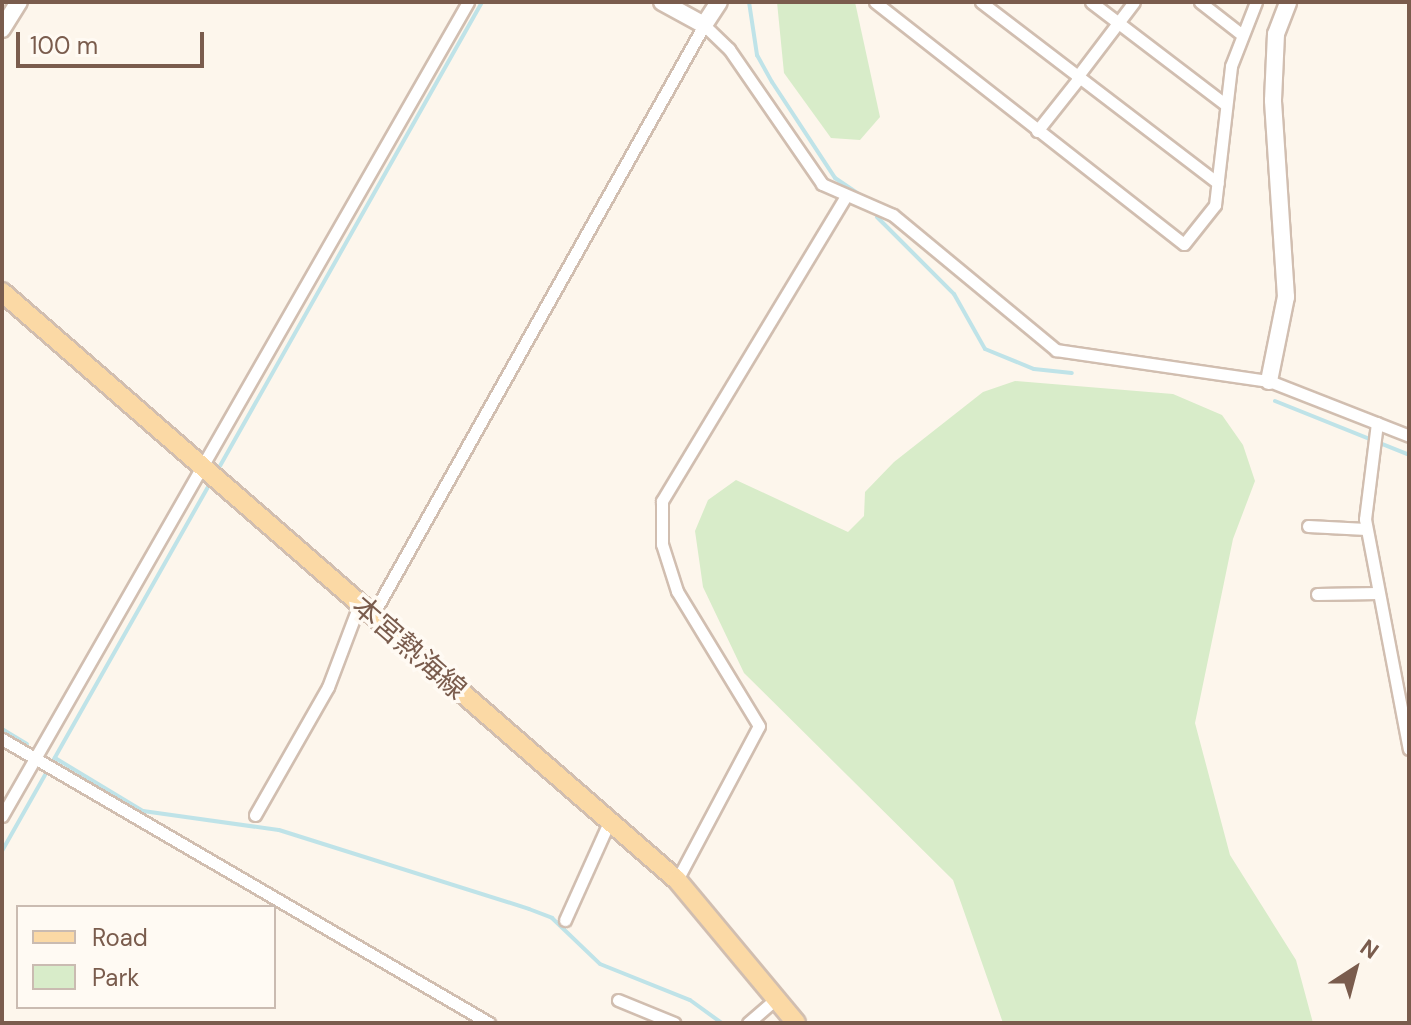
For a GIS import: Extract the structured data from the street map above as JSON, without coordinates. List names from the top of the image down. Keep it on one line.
{"streets":{"main road":["本宮熱海線"]},"legend":["Road","Park"],"scale_bar":"100 m","north":"top right"}
